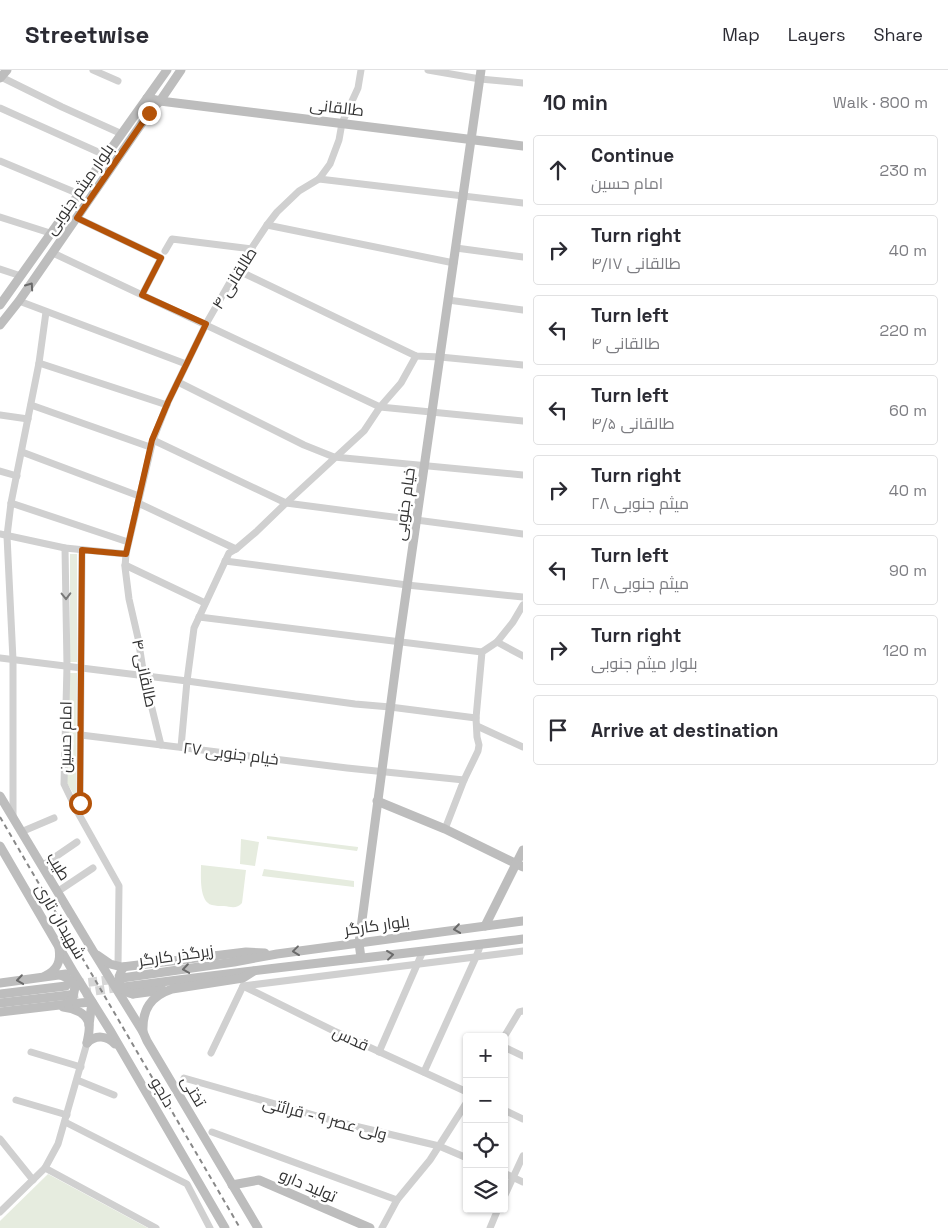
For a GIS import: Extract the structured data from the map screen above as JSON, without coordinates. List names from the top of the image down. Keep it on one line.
{"streets":{"street":["طالقانی","بلوار میثم جنوبی","طالقانی ۴","خیام جنوبی","امام حسین","خیام جنوبی ۲۷","طیب","شهیدان تاری","بلوار کارگر","زیرگذر کارگر","قدس","تختی","دلجو","ولی عصر ۹ - قرائتی","تولید دارو"]},"crossings":[["طالقانی","بلوار میثم جنوبی"],["طالقانی","طالقانی ۴"],["طالقانی","خیام جنوبی"],["طالقانی ۴","خیام جنوبی ۲۷"],["خیام جنوبی","خیام جنوبی ۲۷"],["خیام جنوبی","بلوار کارگر"],["امام حسین","خیام جنوبی ۲۷"],["طیب","تختی"],["شهیدان تاری","دلجو"],["بلوار کارگر","زیرگذر کارگر"],["بلوار کارگر","قدس"],["زیرگذر کارگر","قدس"],["تختی","تولید دارو"]],"page":{"header":"Streetwise","nav":["Map","Layers","Share"],"heading":["10 min","Walk · 800 m"],"list":[["Continue","امام حسین","230 m"],["Turn right","طالقانی ۴/۱۷","40 m"],["Turn left","طالقانی ۴","220 m"],["Turn left","طالقانی ۴/۵","60 m"],["Turn right","میثم جنوبی ۲۸","40 m"],["Turn left","میثم جنوبی ۲۸","90 m"],["Turn right","بلوار میثم جنوبی","120 m"],"Arrive at destination"],"map_buttons":["+","−"]}}
